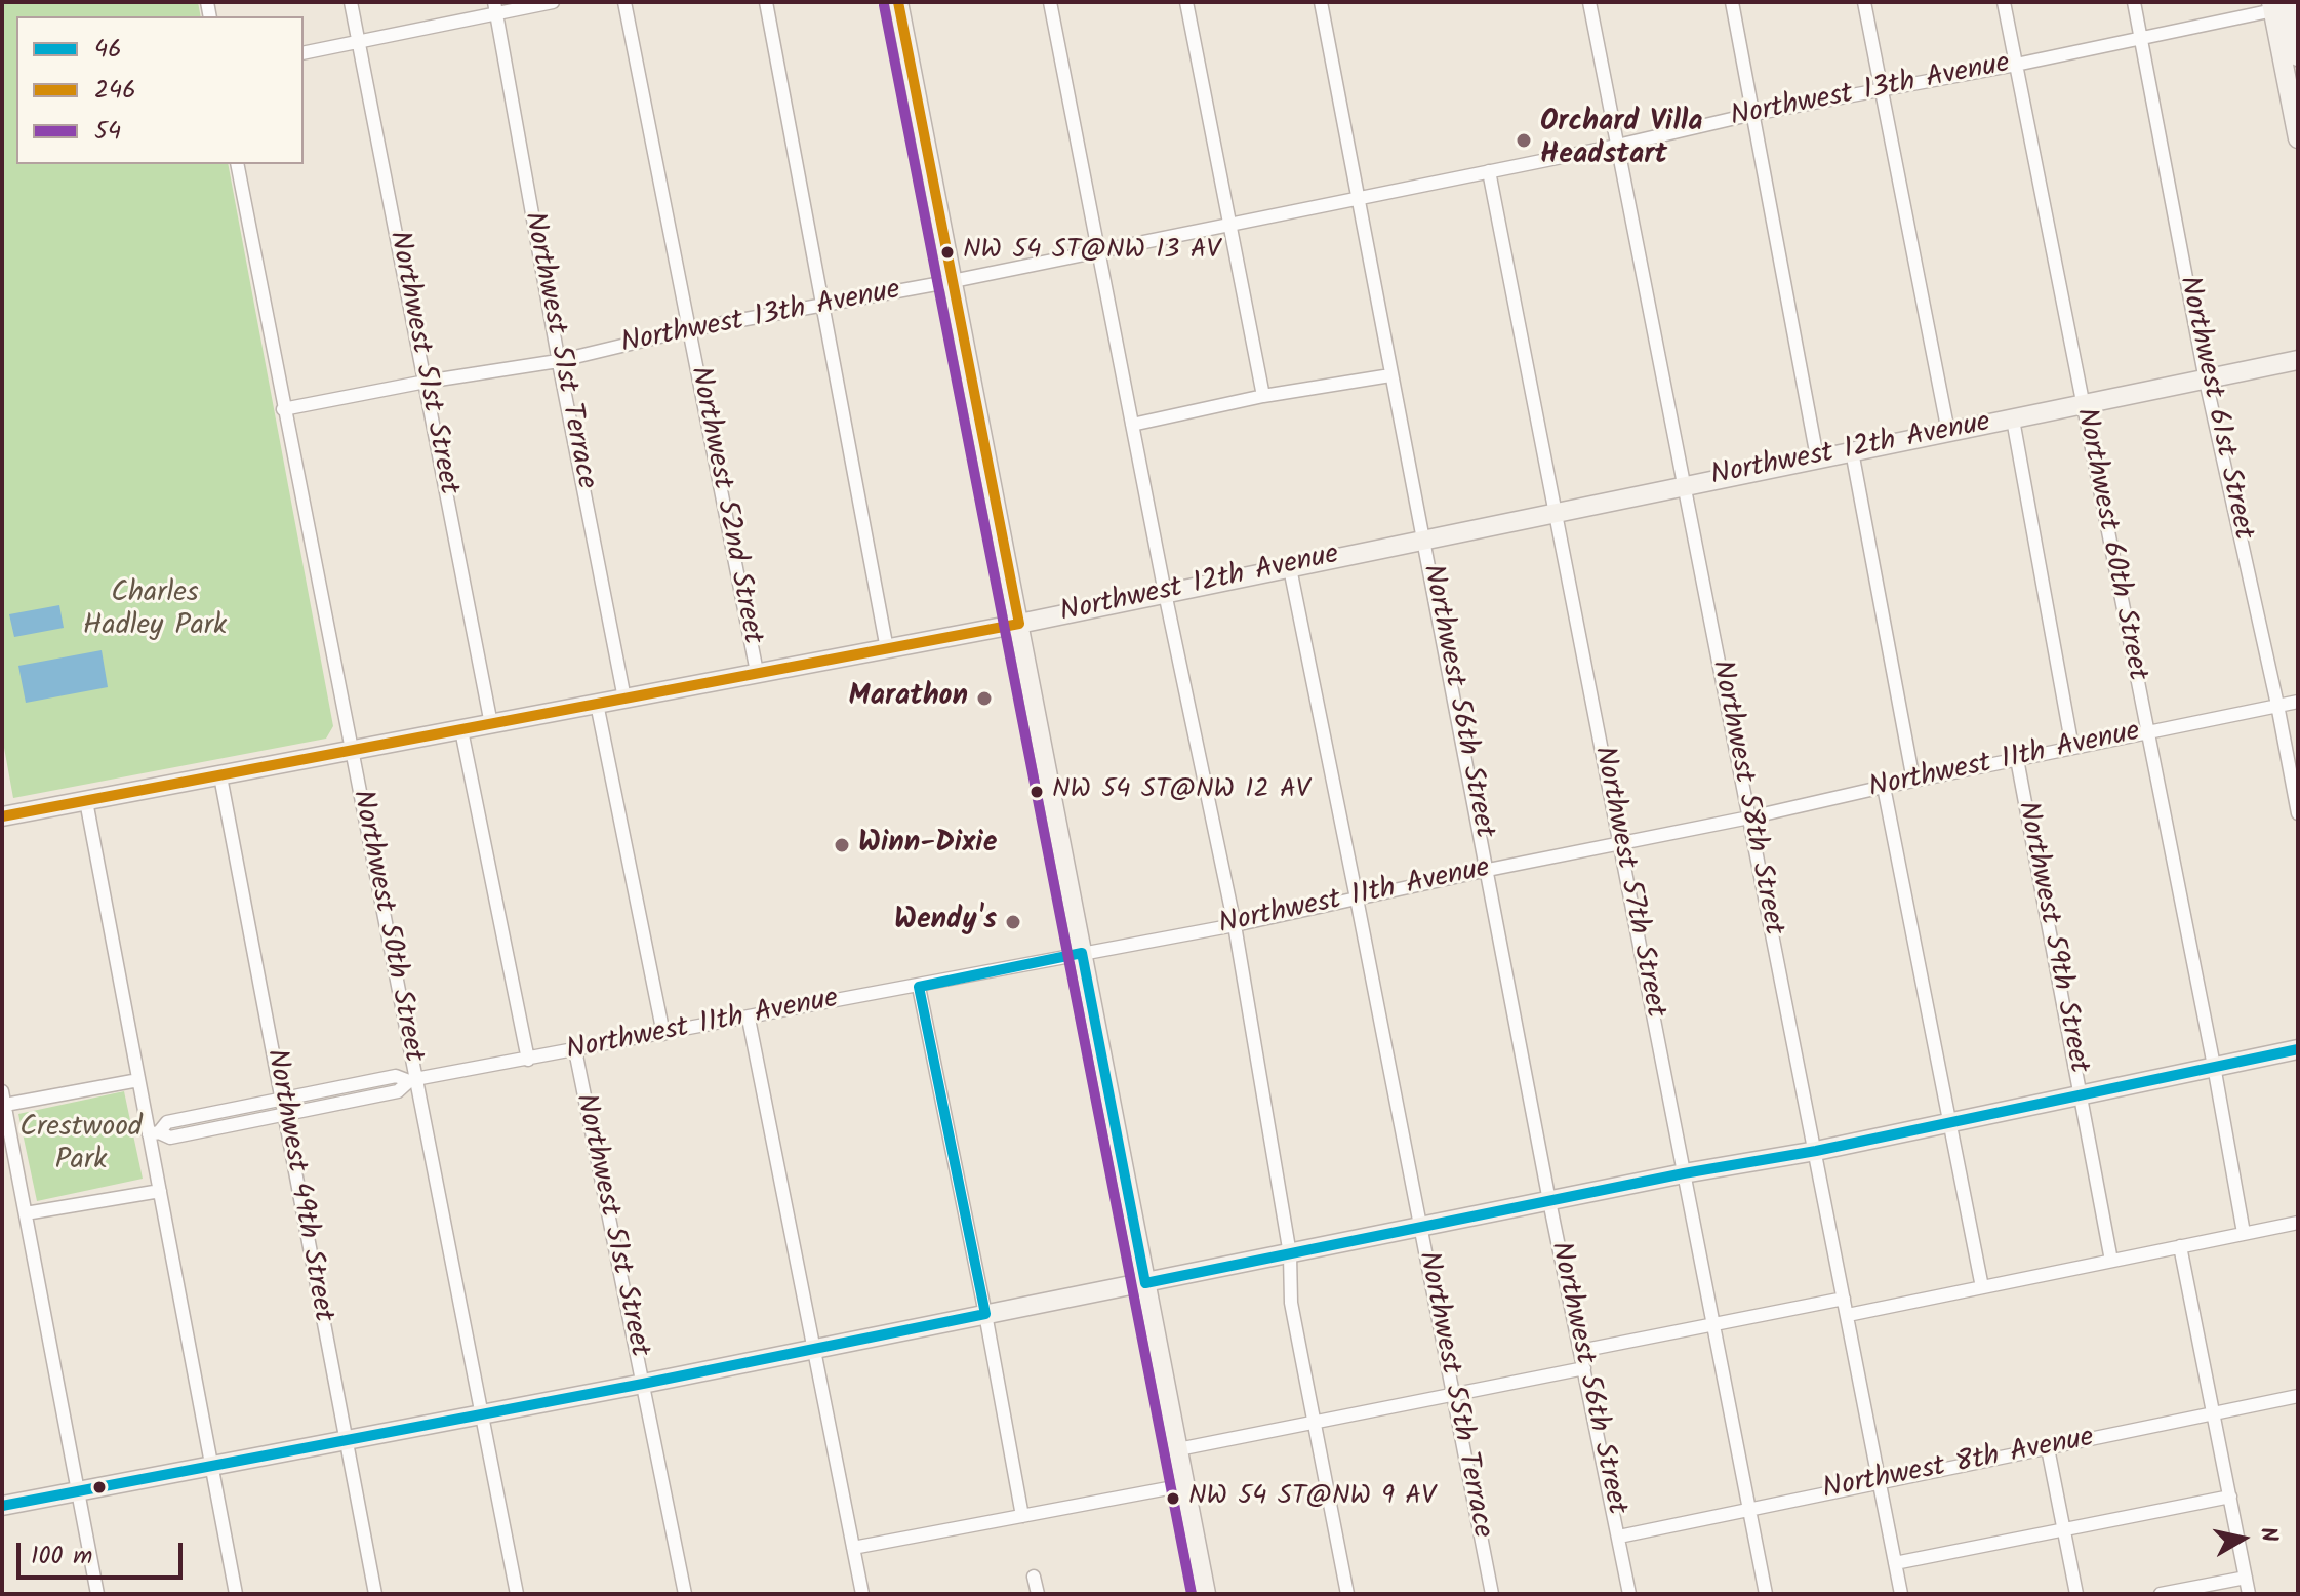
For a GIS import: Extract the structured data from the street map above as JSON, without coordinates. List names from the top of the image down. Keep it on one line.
{"streets":{"main road":["Northwest 12th Avenue"],"street":["Northwest 13th Avenue","Northwest 51st Terrace","Northwest 51st Street","Northwest 61st Street","Northwest 52nd Street","Northwest 60th Street","Northwest 56th Street","Northwest 11th Avenue","Northwest 58th Street","Northwest 57th Street","Northwest 50th Street","Northwest 59th Street","Northwest 49th Street","Northwest 55th Terrace","Northwest 8th Avenue"]},"crossings":[["Northwest 13th Avenue","Northwest 51st Terrace"],["Northwest 13th Avenue","Northwest 51st Street"],["Northwest 13th Avenue","Northwest 61st Street"],["Northwest 13th Avenue","Northwest 52nd Street"],["Northwest 13th Avenue","Northwest 60th Street"],["Northwest 13th Avenue","Northwest 56th Street"],["Northwest 13th Avenue","Northwest 58th Street"],["Northwest 13th Avenue","Northwest 57th Street"],["Northwest 13th Avenue","Northwest 50th Street"],["Northwest 51st Terrace","Northwest 12th Avenue"],["Northwest 51st Street","Northwest 12th Avenue"],["Northwest 51st Street","Northwest 11th Avenue"],["Northwest 61st Street","Northwest 12th Avenue"],["Northwest 61st Street","Northwest 11th Avenue"],["Northwest 12th Avenue","Northwest 52nd Street"],["Northwest 12th Avenue","Northwest 60th Street"],["Northwest 12th Avenue","Northwest 56th Street"],["Northwest 12th Avenue","Northwest 58th Street"],["Northwest 12th Avenue","Northwest 57th Street"],["Northwest 12th Avenue","Northwest 50th Street"],["Northwest 12th Avenue","Northwest 49th Street"],["Northwest 12th Avenue","Northwest 55th Terrace"],["Northwest 60th Street","Northwest 11th Avenue"],["Northwest 56th Street","Northwest 11th Avenue"],["Northwest 56th Street","Northwest 8th Avenue"],["Northwest 11th Avenue","Northwest 58th Street"],["Northwest 11th Avenue","Northwest 57th Street"],["Northwest 11th Avenue","Northwest 50th Street"],["Northwest 11th Avenue","Northwest 59th Street"],["Northwest 11th Avenue","Northwest 49th Street"],["Northwest 11th Avenue","Northwest 55th Terrace"],["Northwest 58th Street","Northwest 8th Avenue"],["Northwest 57th Street","Northwest 8th Avenue"]],"parks":["Charles Hadley Park","Crestwood Park"],"places":["Orchard Villa Headstart","NW 54 ST@NW 13 AV","Marathon","NW 54 ST@NW 12 AV","Winn-Dixie","Wendy's","NW 54 ST@NW 9 AV"],"lines":["transit line 246","transit line 54","transit line 46"],"legend":["46","246","54"],"scale_bar":"100 m","north":"right"}
